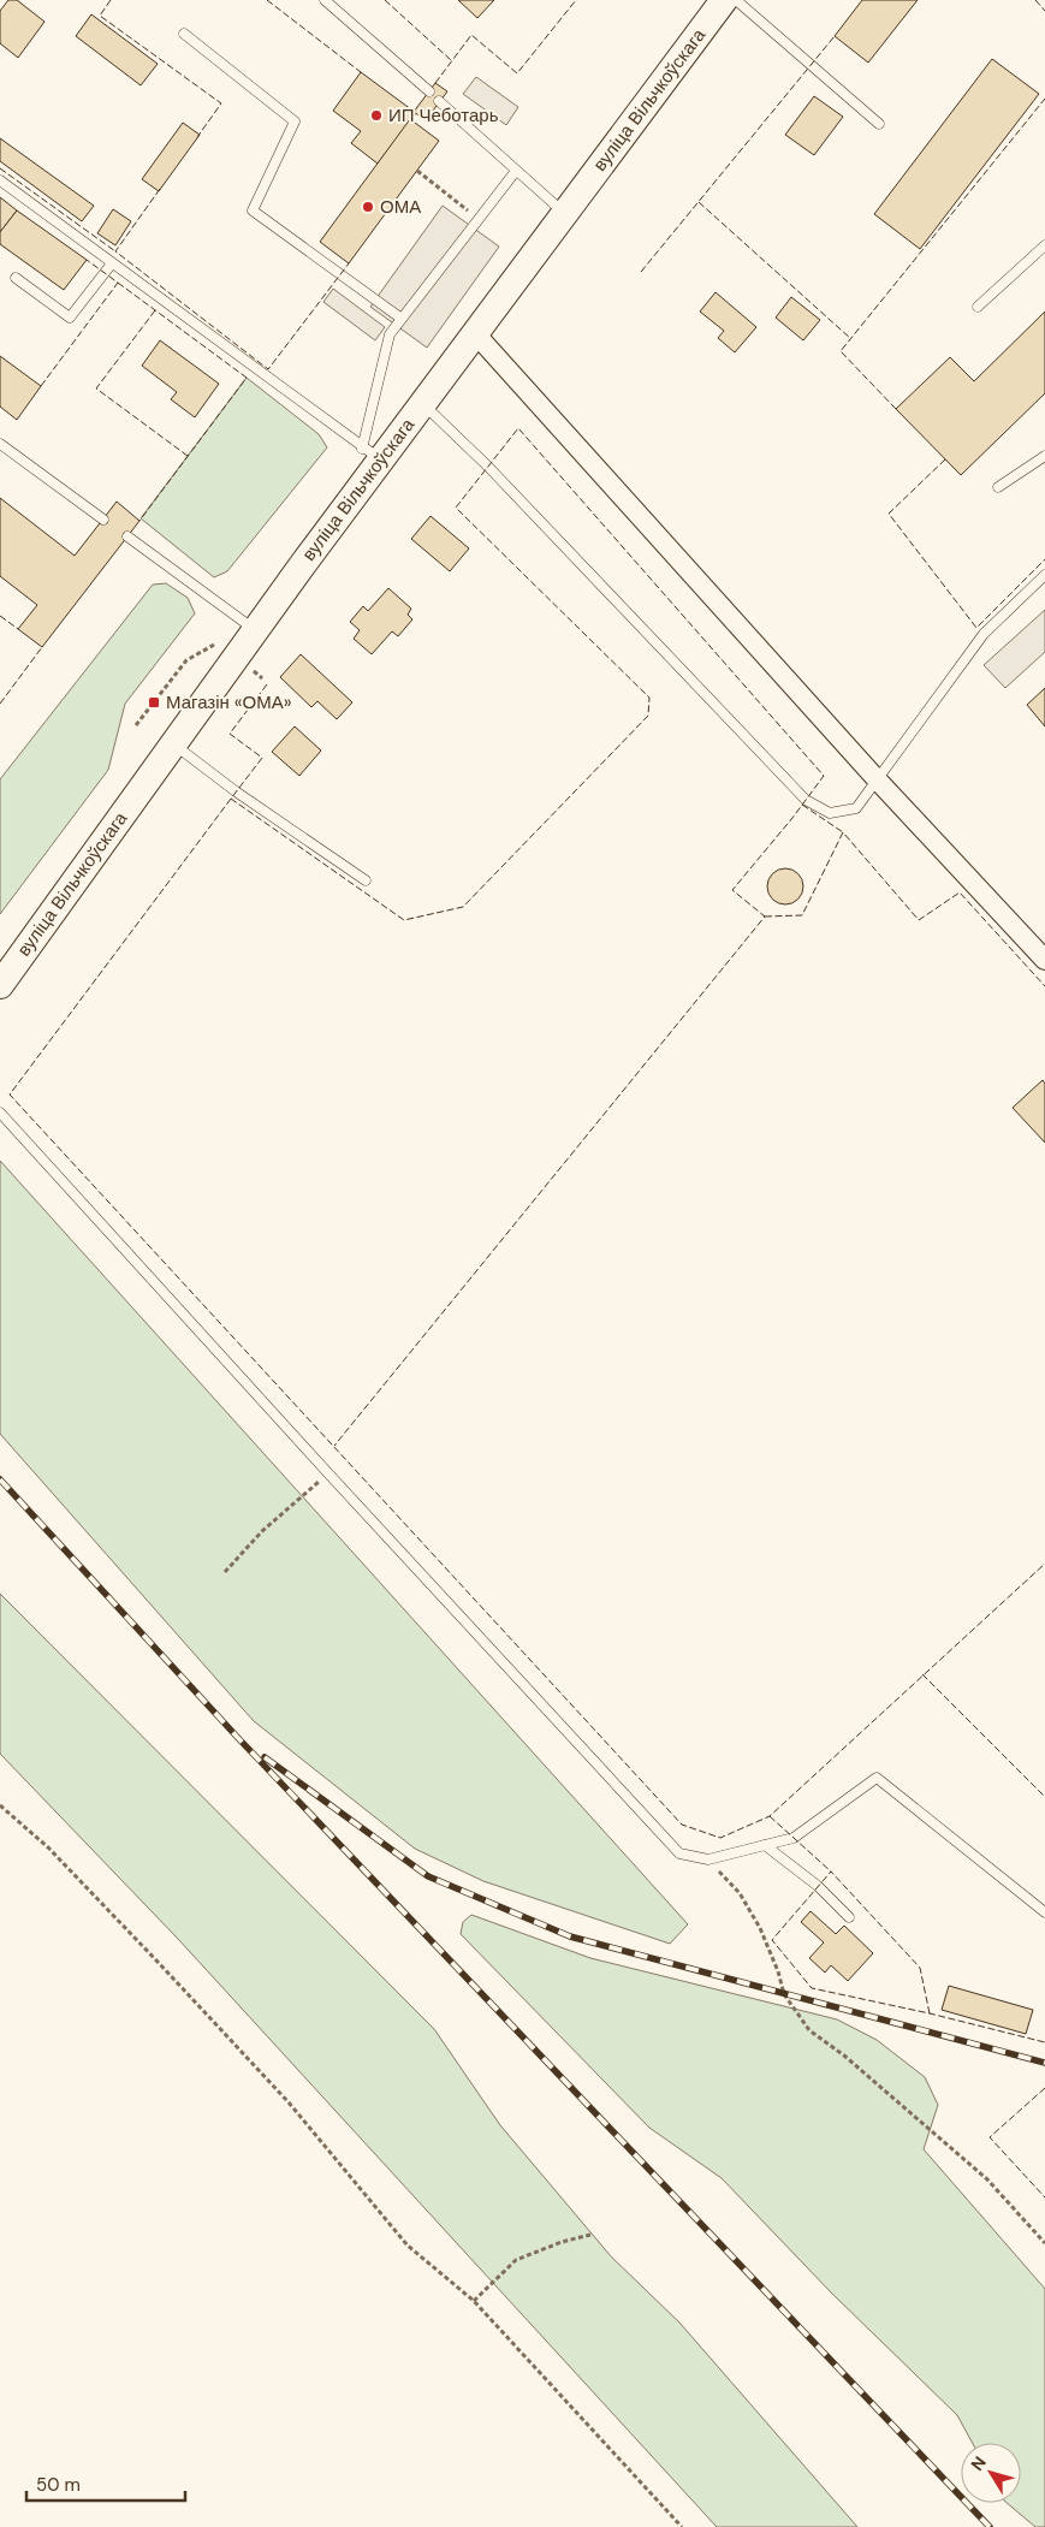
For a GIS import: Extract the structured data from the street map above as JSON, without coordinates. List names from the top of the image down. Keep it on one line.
{"streets":{"main road":["вуліца Вільчкоўскага"]},"places":{"other":["ИП Чеботарь","ОМА"],"transit":["Магазін «ОМА»"]},"scale_bar":"50 m","north":"top left"}
